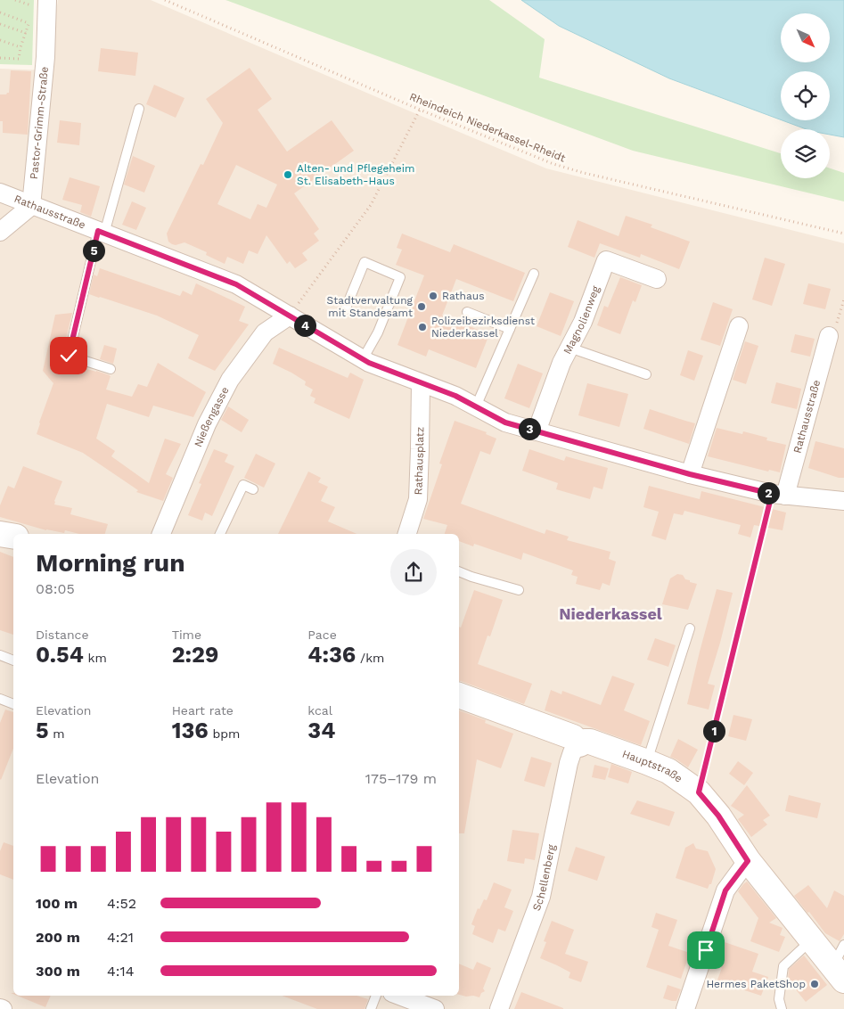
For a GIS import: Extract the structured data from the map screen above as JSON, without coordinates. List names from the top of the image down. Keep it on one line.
{"streets":{"street":["Pastor-Grimm-Straße","Rathausstraße","Magnolienweg","Nießengasse","Rathausplatz","Hauptstraße","Schellenberg"],"path":["Rheindeich Niederkassel-Rheidt"]},"crossings":[["Pastor-Grimm-Straße","Rathausstraße"],["Rathausstraße","Magnolienweg"],["Rathausstraße","Nießengasse"],["Rathausstraße","Rathausplatz"],["Hauptstraße","Schellenberg"]],"districts":["Niederkassel"],"places":["Alten- und Pflegeheim St. Elisabeth-Haus","Rathaus","Stadtverwaltung mit Standesamt","Polizeibezirksdienst Niederkassel","Hermes PaketShop"],"north":"bottom right","page":{"pins":["5","4","3","2","1"],"heading":["Morning run","08:05"],"stats":[["Distance","0.54 km"],["Time","2:29"],["Pace","4:36 /km"],["Elevation","5 m"],["Heart rate","136 bpm"],["kcal","34"]],"chart":["Elevation","175–179 m"],"list":[{"name":"100 m","note":"4:52"},{"name":"200 m","note":"4:21"},{"name":"300 m","note":"4:14"}]}}
